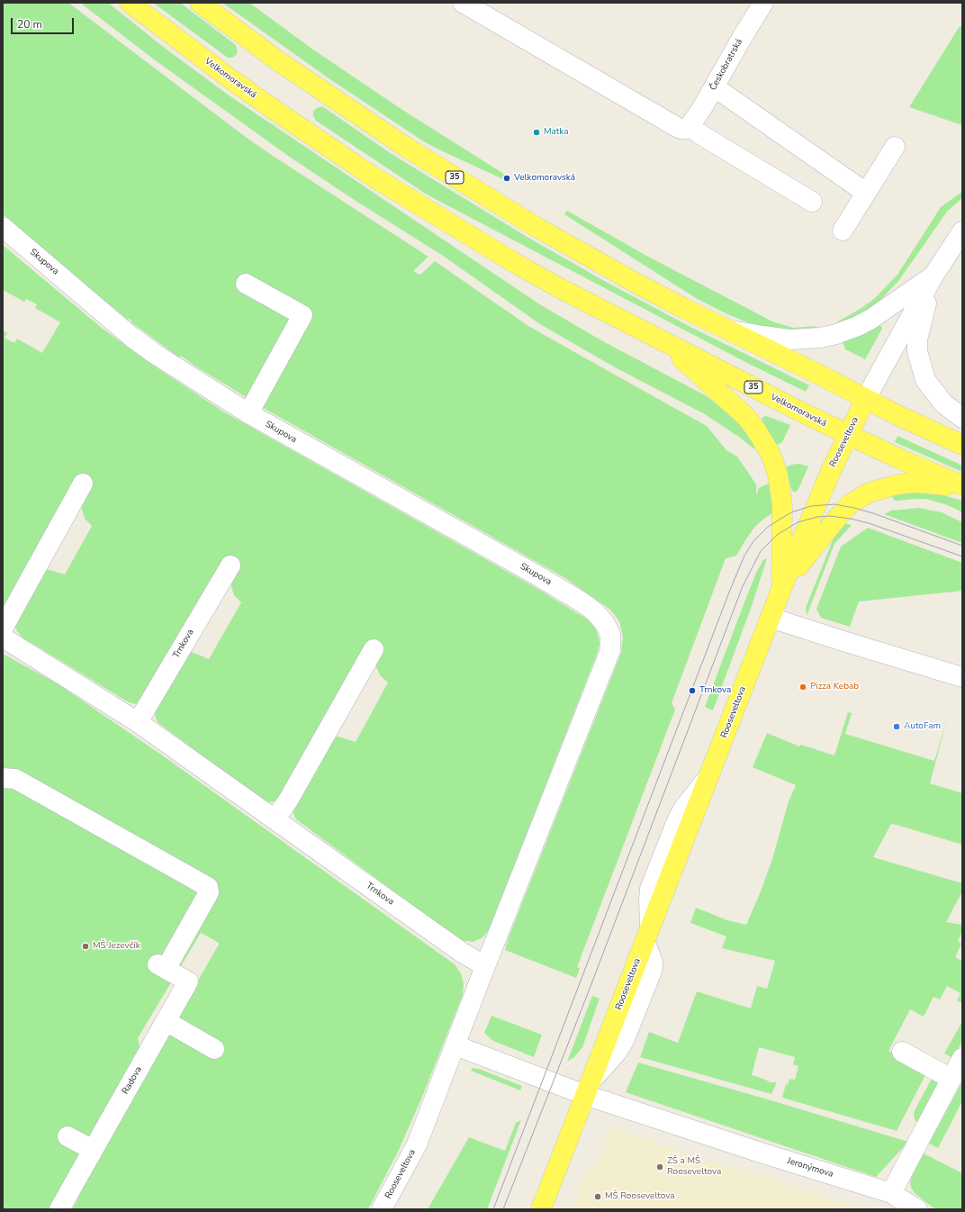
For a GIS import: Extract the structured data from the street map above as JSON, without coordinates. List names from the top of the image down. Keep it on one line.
{"streets":{"main road":["Velkomoravská","35","Rooseveltova"],"street":["Českobratrská","Skupova","Trnkova","Radova","Jeronýmova"]},"crossings":[["Velkomoravská","Rooseveltova"],["35","Rooseveltova"],["Skupova","Rooseveltova"],["Rooseveltova","Trnkova"],["Rooseveltova","Jeronýmova"]],"places":["Matka","Velkomoravská","Pizza Kebab","Trnkova","AutoFam","MŠ Jezevčík","ZŠ a MŠ Rooseveltova","MŠ Rooseveltova"],"scale_bar":"20 m"}
